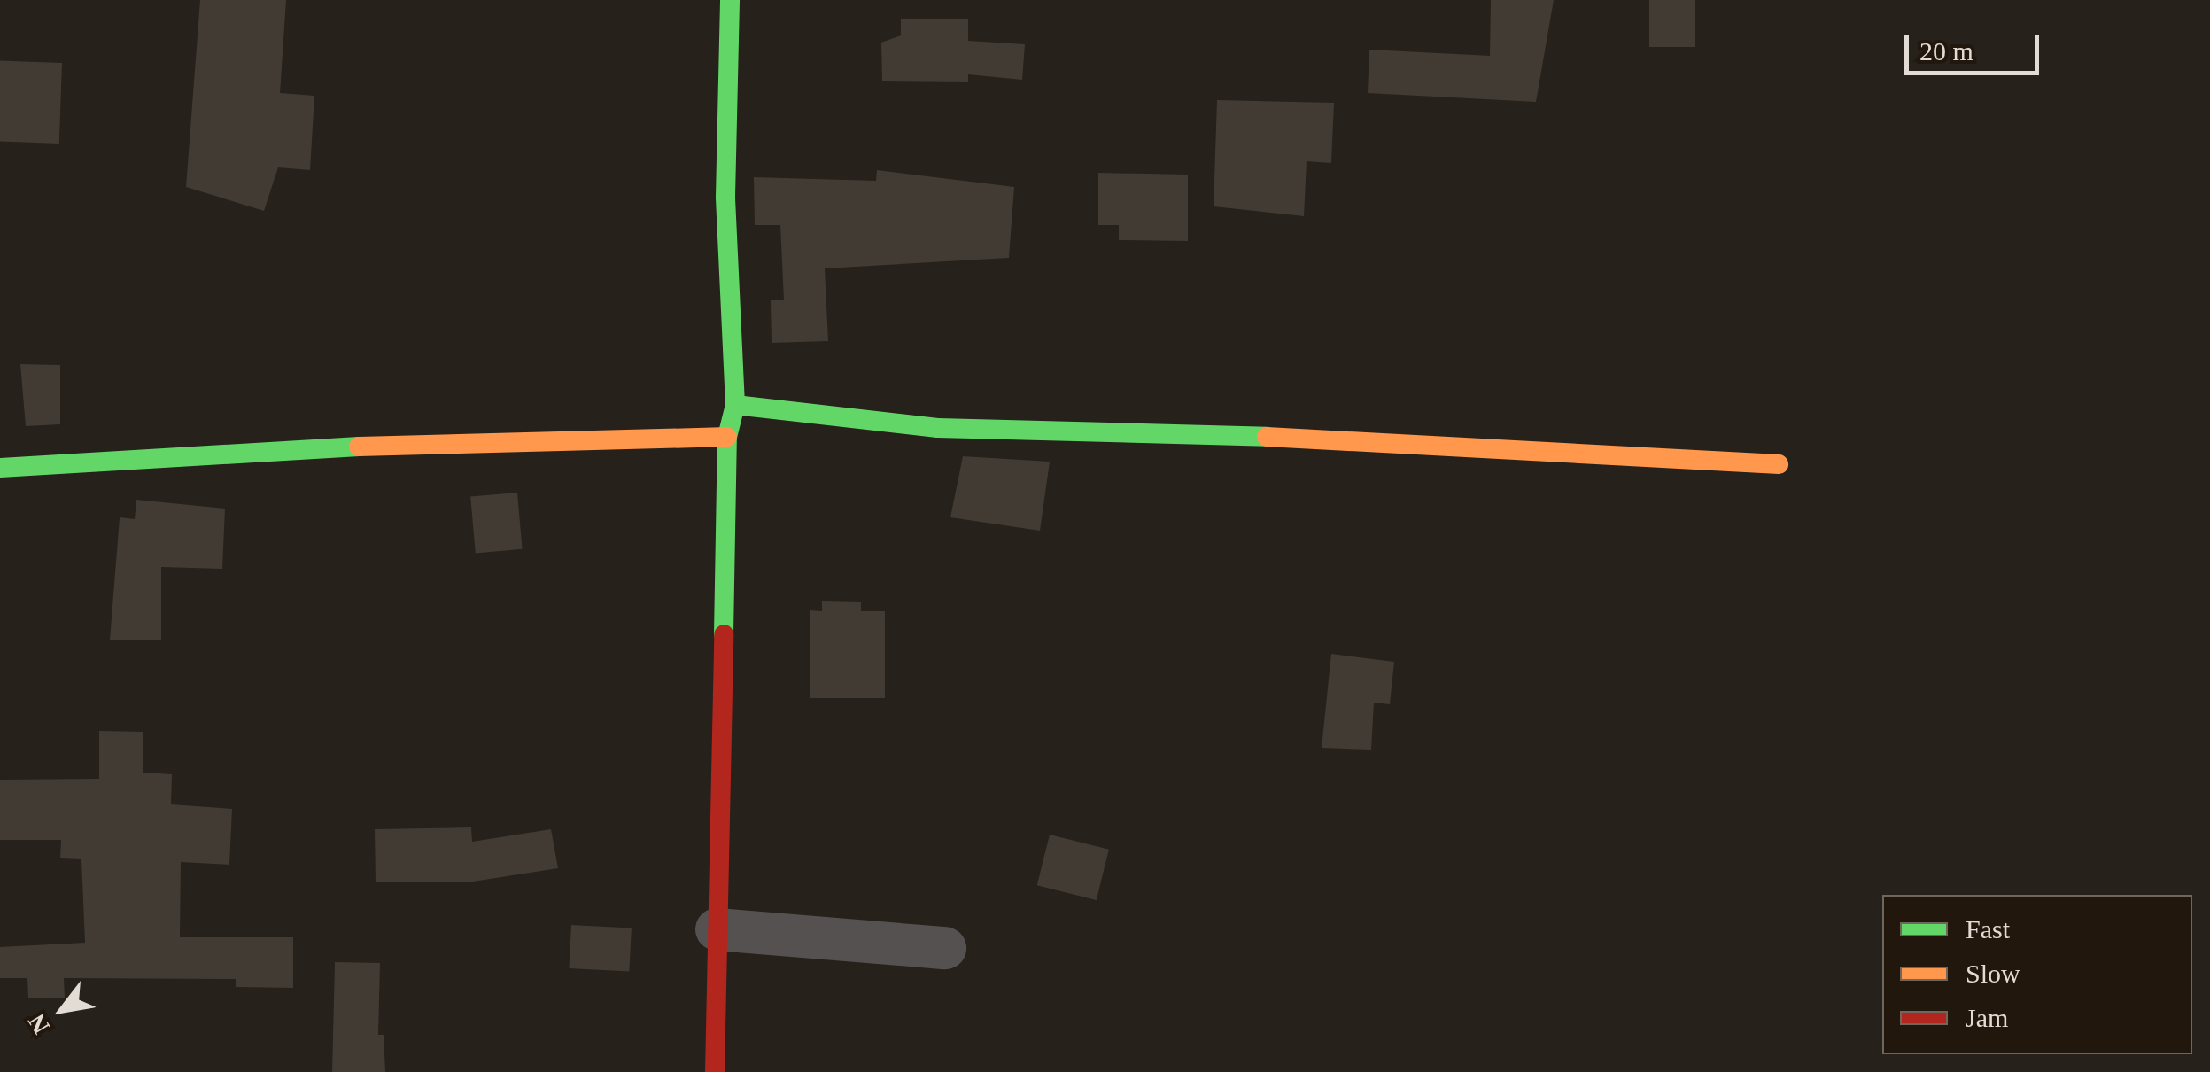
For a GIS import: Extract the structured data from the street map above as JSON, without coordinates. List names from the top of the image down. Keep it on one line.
{"legend":["Fast","Slow","Jam"],"scale_bar":"20 m","north":"bottom left"}
